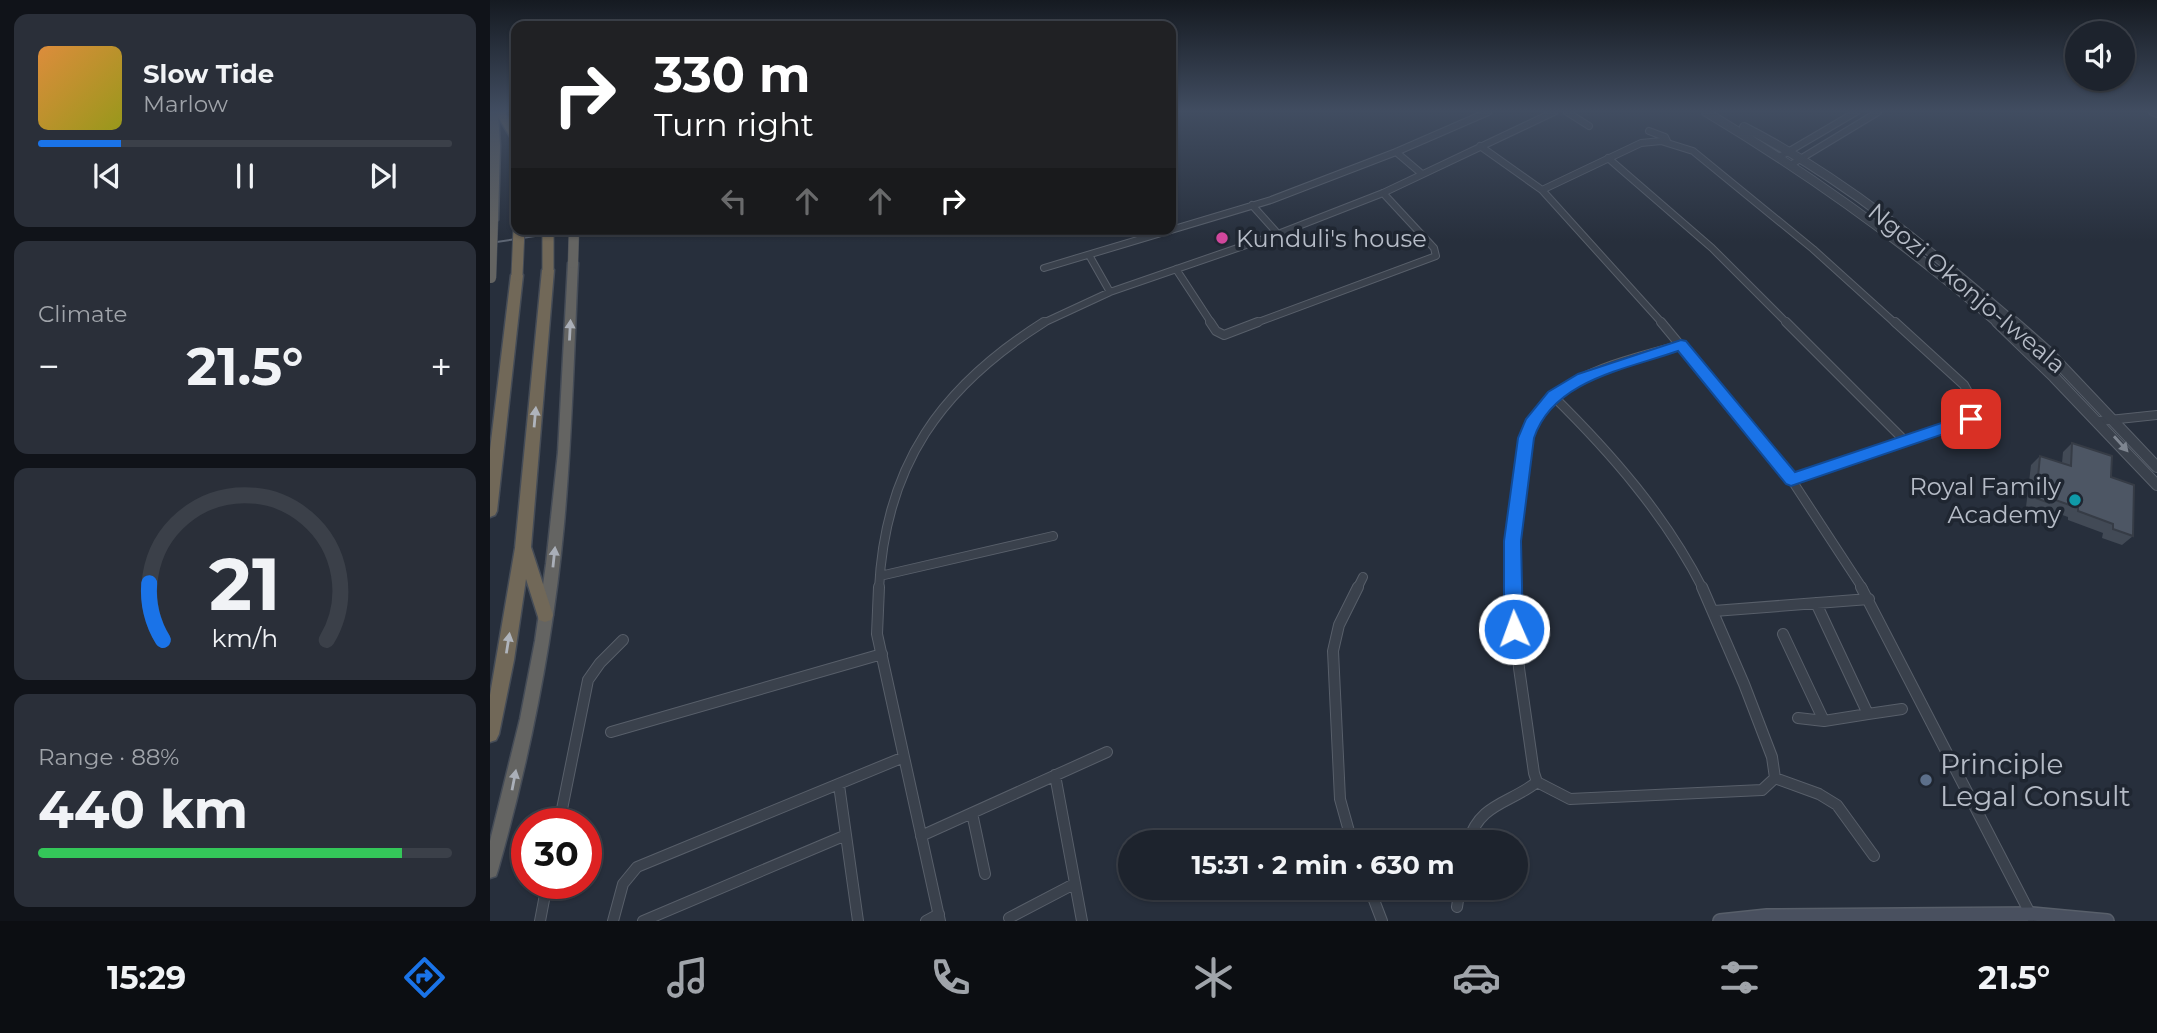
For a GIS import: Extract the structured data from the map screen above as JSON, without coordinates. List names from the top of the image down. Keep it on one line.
{"streets":{"street":["Ngozi Okonjo-Iweala"]},"places":["Kunduli's house","Royal Family Academy","Principle Legal Consult"],"page":{"turn":["330 m","Turn right"],"song":["Slow Tide","Marlow"],"tile":["Climate",["Range · 88%","440 km"]],"heat":["−","21.5°","+"],"limit":"30","trip":"15:31 · 2 min · 630 m","tabs":["15:29","21.5°"],"gauge":["21","km/h"]}}
